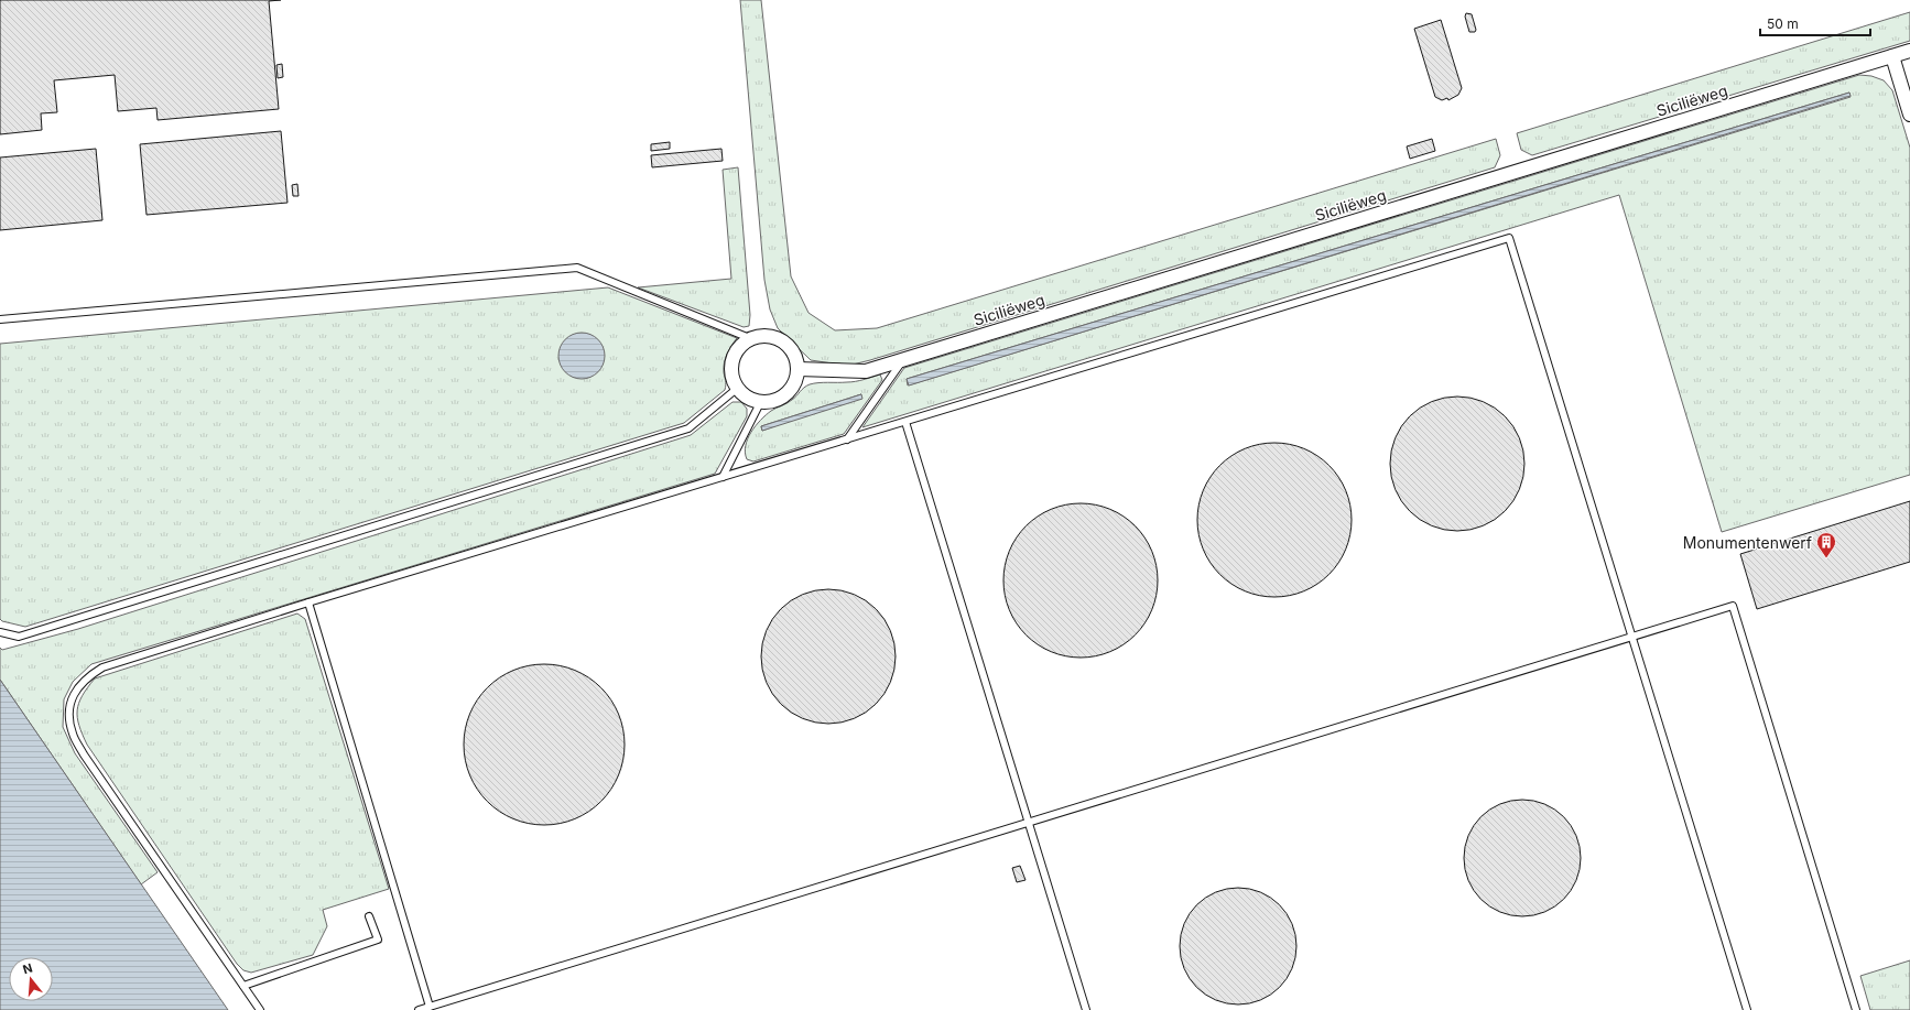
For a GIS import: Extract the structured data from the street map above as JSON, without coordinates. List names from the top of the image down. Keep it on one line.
{"streets":{"street":["Siciliëweg"]},"places":{"building":["Monumentenwerf"]},"scale_bar":"50 m","north":"top"}
